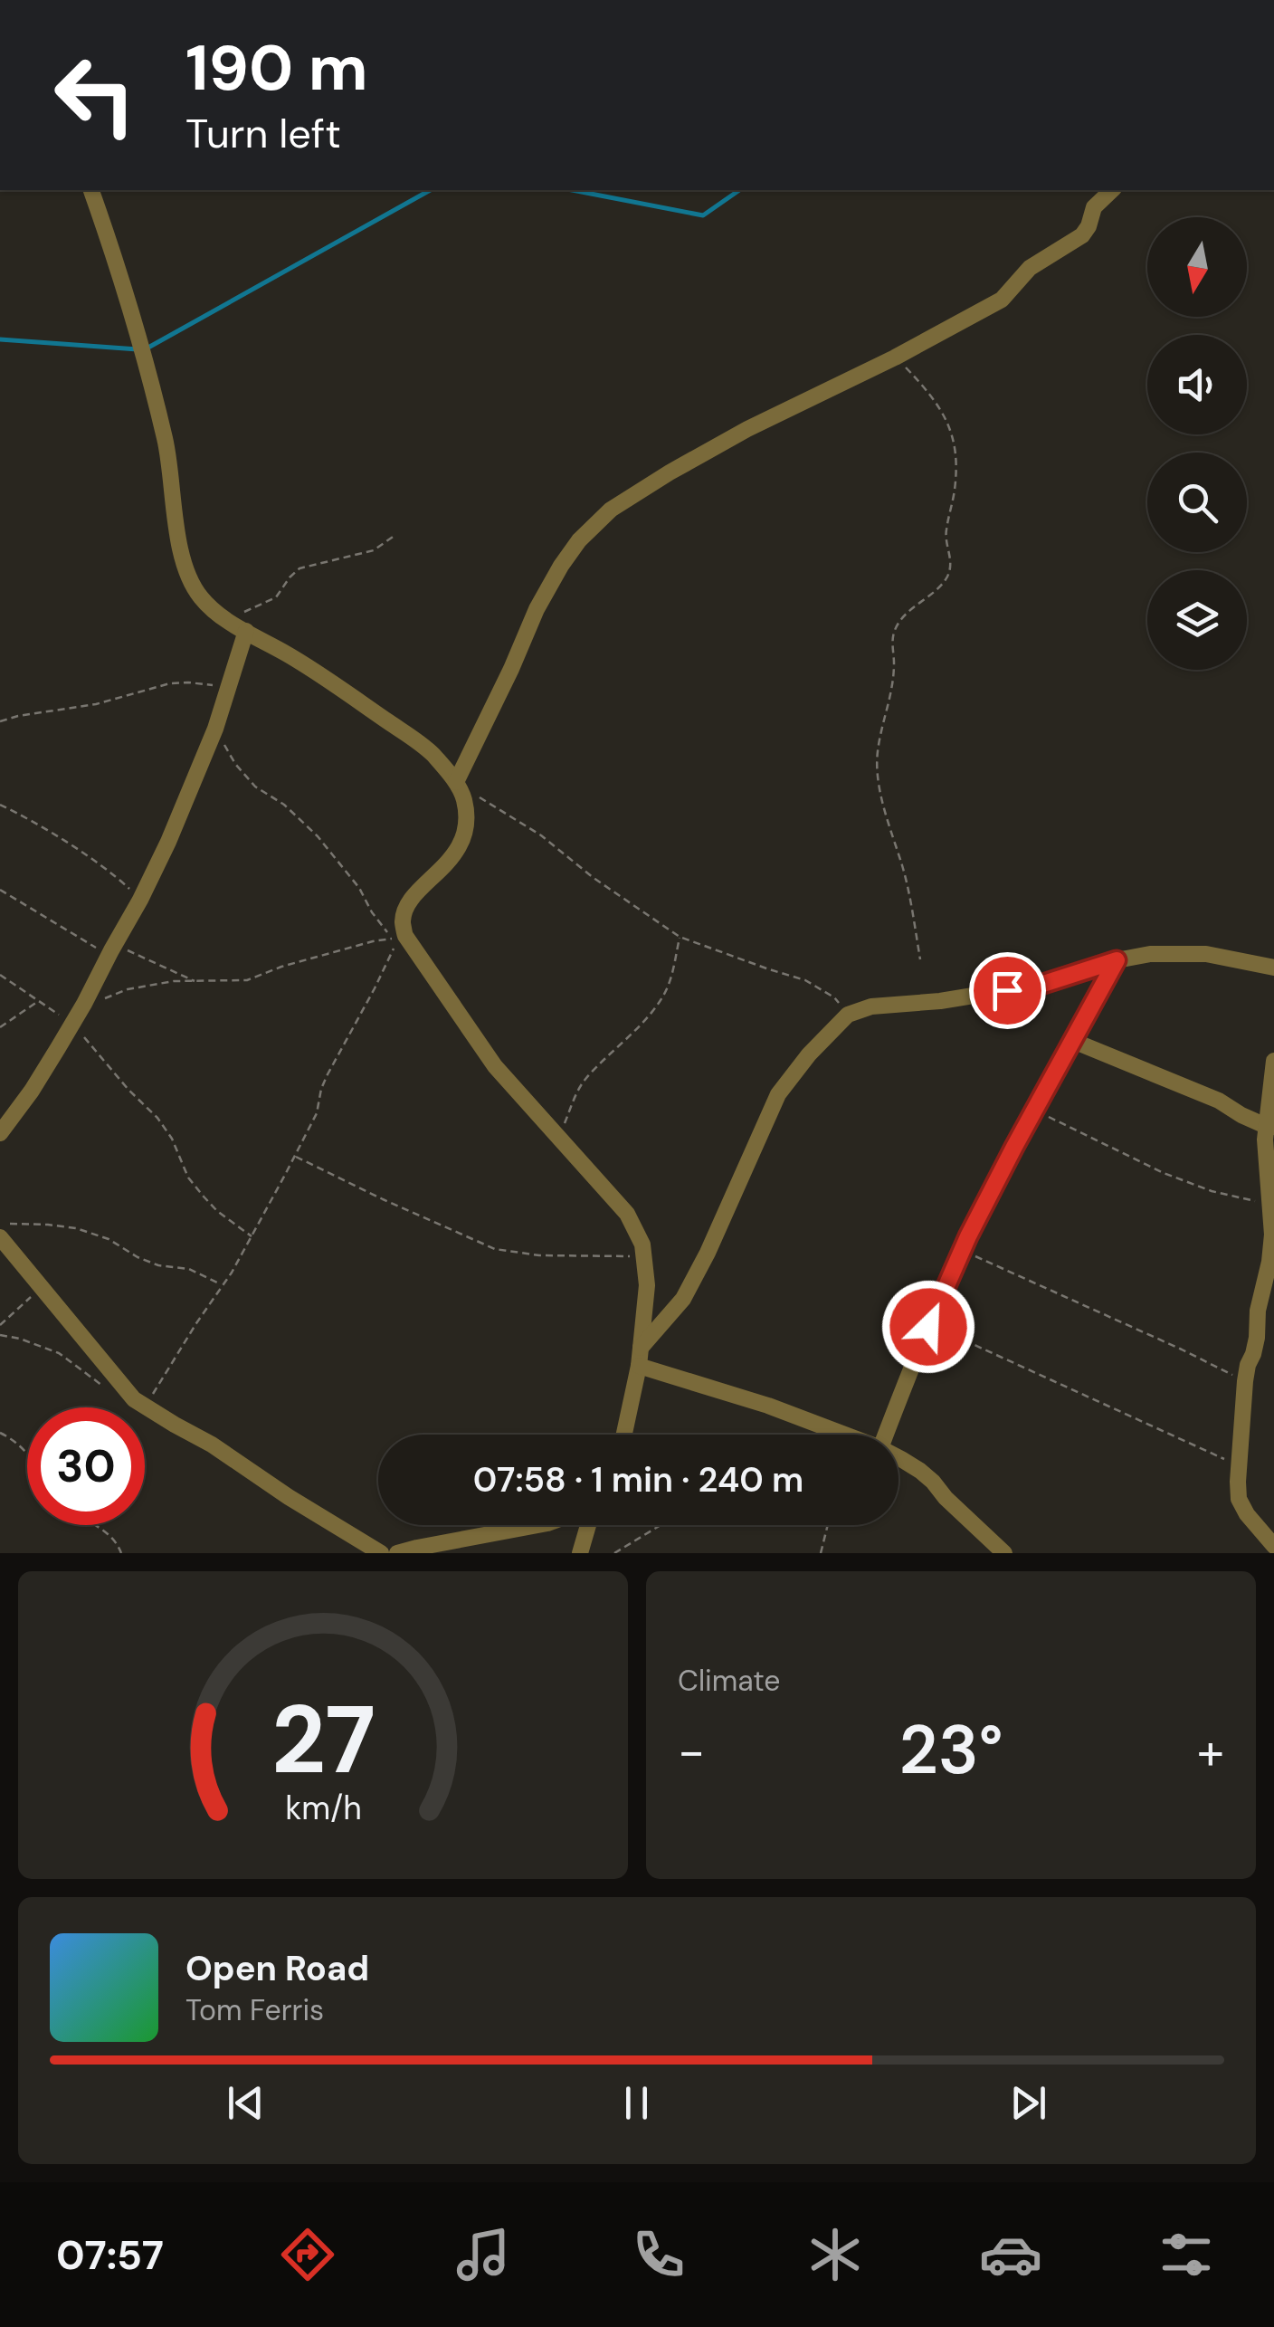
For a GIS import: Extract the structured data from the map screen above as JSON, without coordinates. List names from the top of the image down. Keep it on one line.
{"north":"bottom","page":{"turn":["190 m","Turn left"],"limit":"30","trip":"07:58 · 1 min · 240 m","tile":"Climate","heat":["−","23°","+"],"song":["Open Road","Tom Ferris"],"tabs":"07:57","gauge":["27","km/h"]}}
